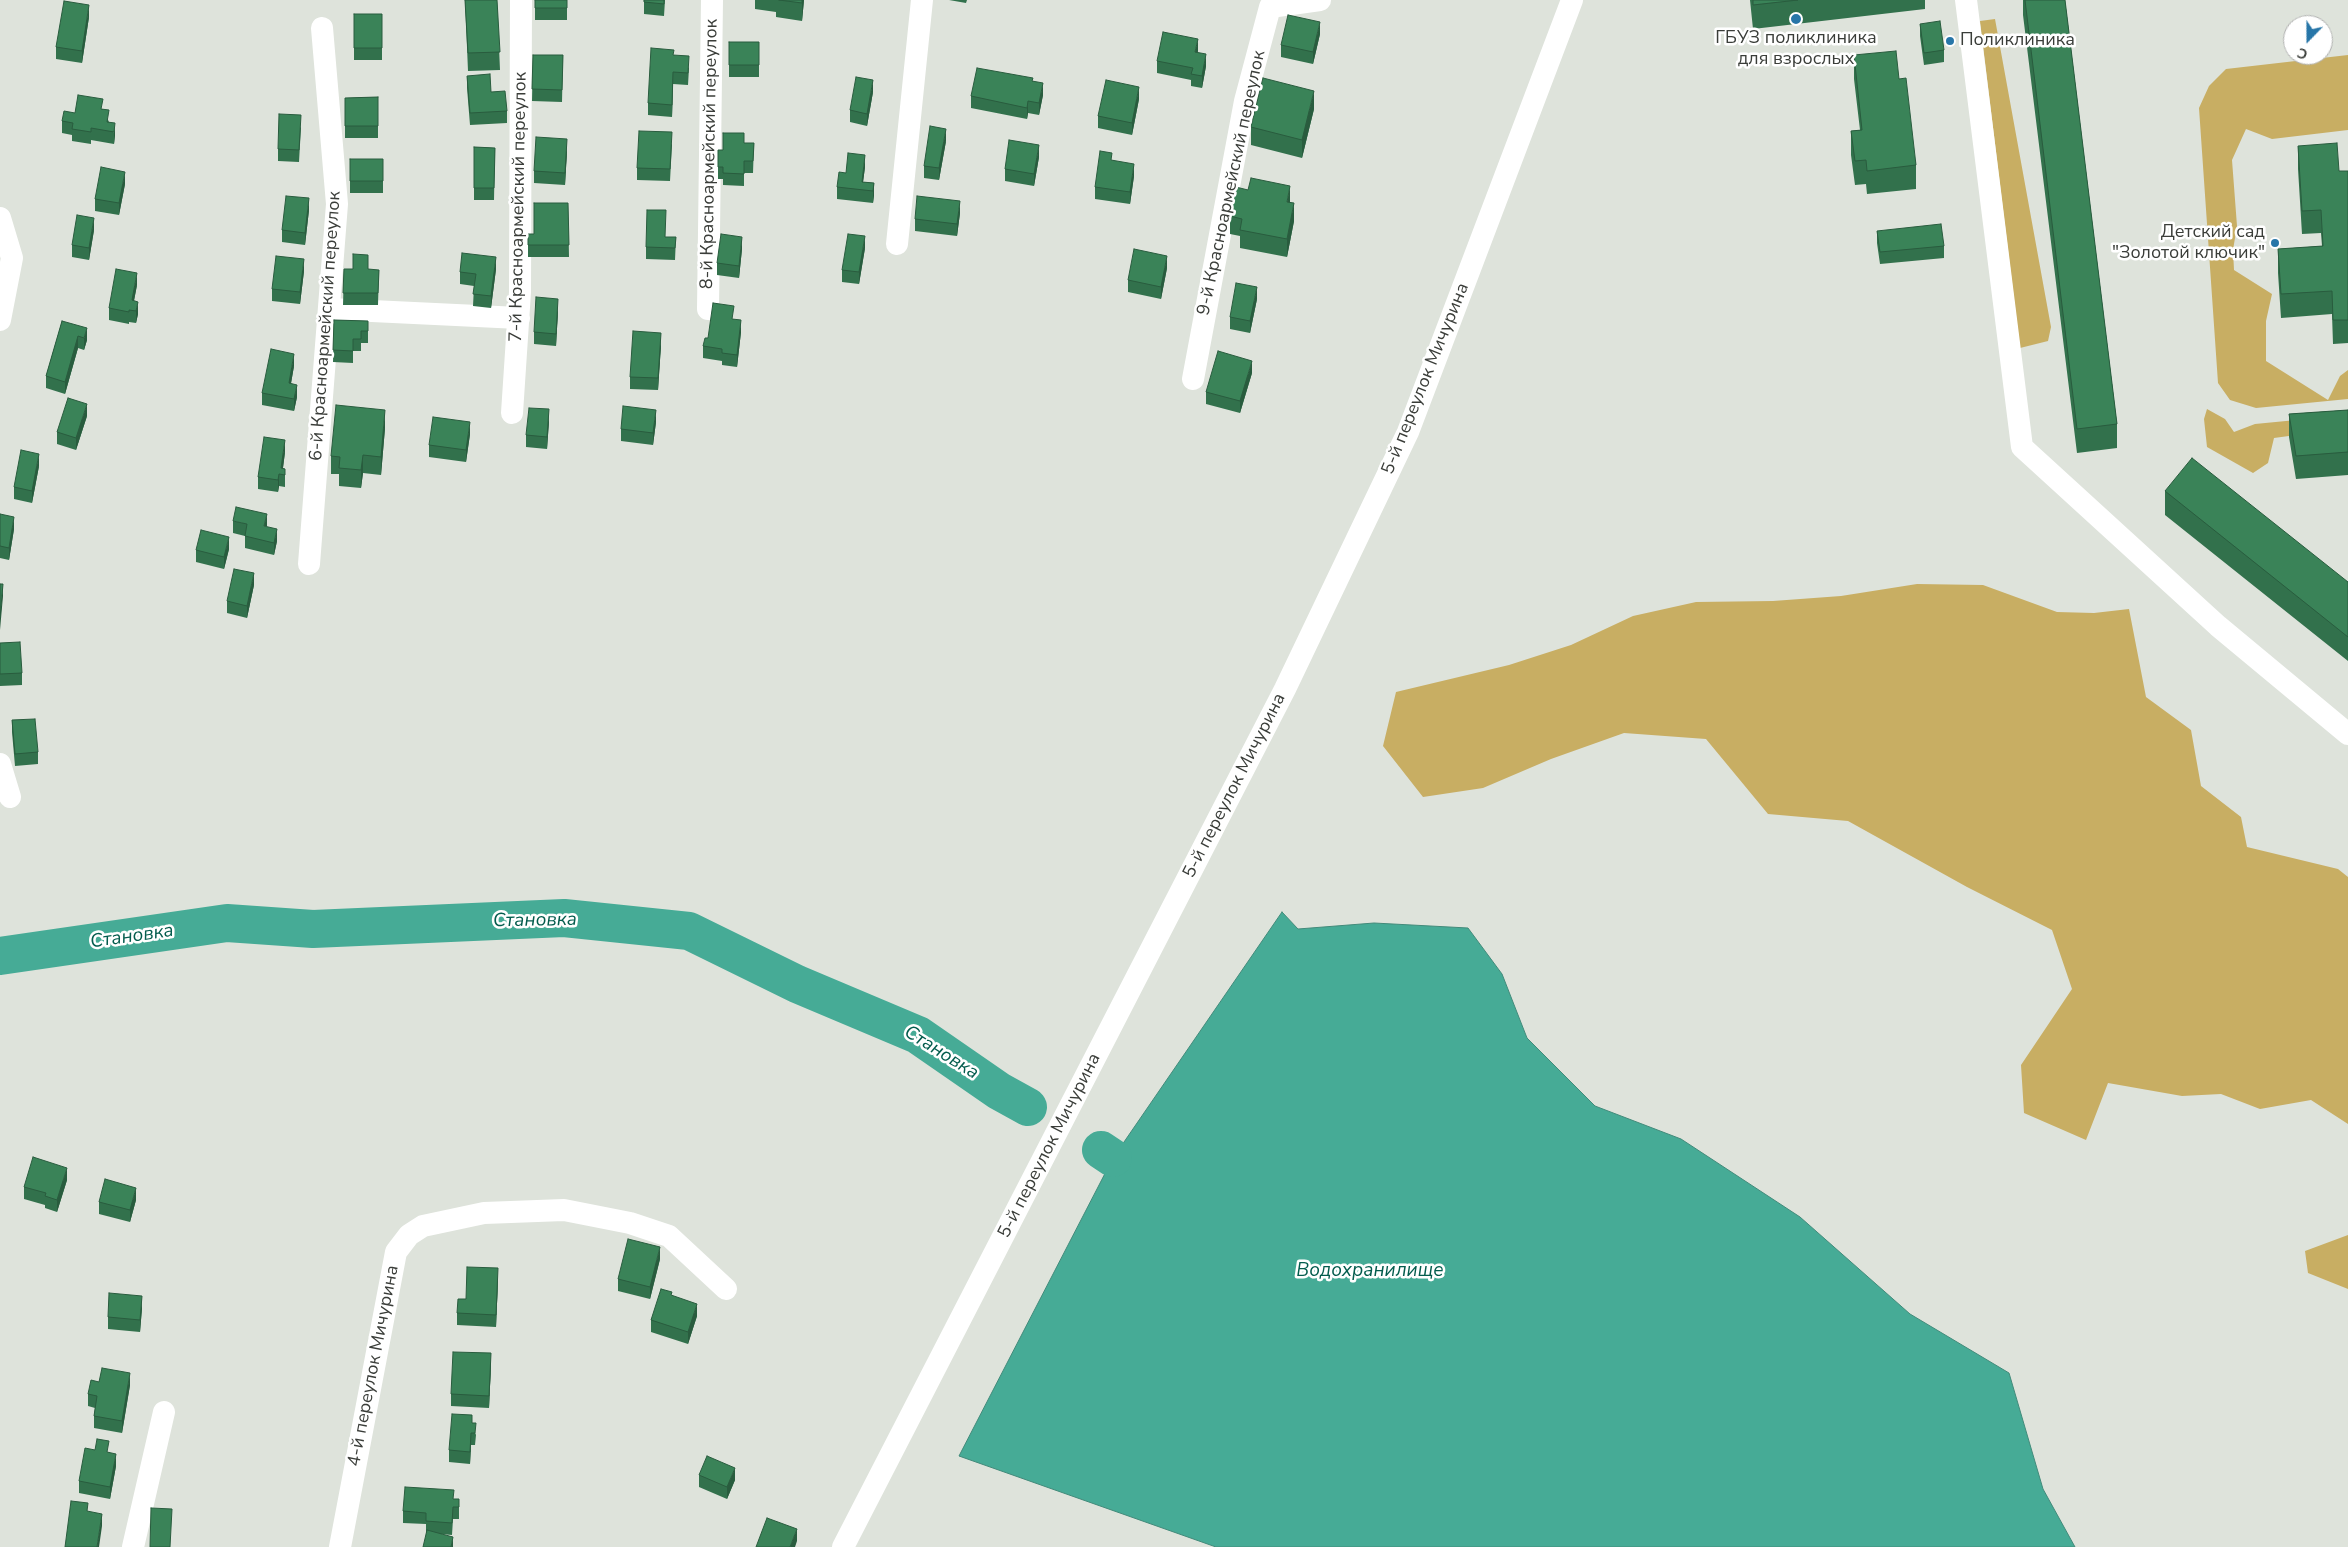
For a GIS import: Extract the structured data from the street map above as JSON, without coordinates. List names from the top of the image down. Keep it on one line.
{"streets":{"street":["8-й Красноармейский переулок","9-й Красноармейский переулок","7-й Красноармейский переулок","6-й Красноармейский переулок","5-й переулок Мичурина","4-й переулок Мичурина"]},"water":["Становка","Водохранилище"],"places":["ГБУЗ поликлиника для взрослых","Поликлиника","Детский сад \"Золотой ключик\""],"north":"bottom"}
